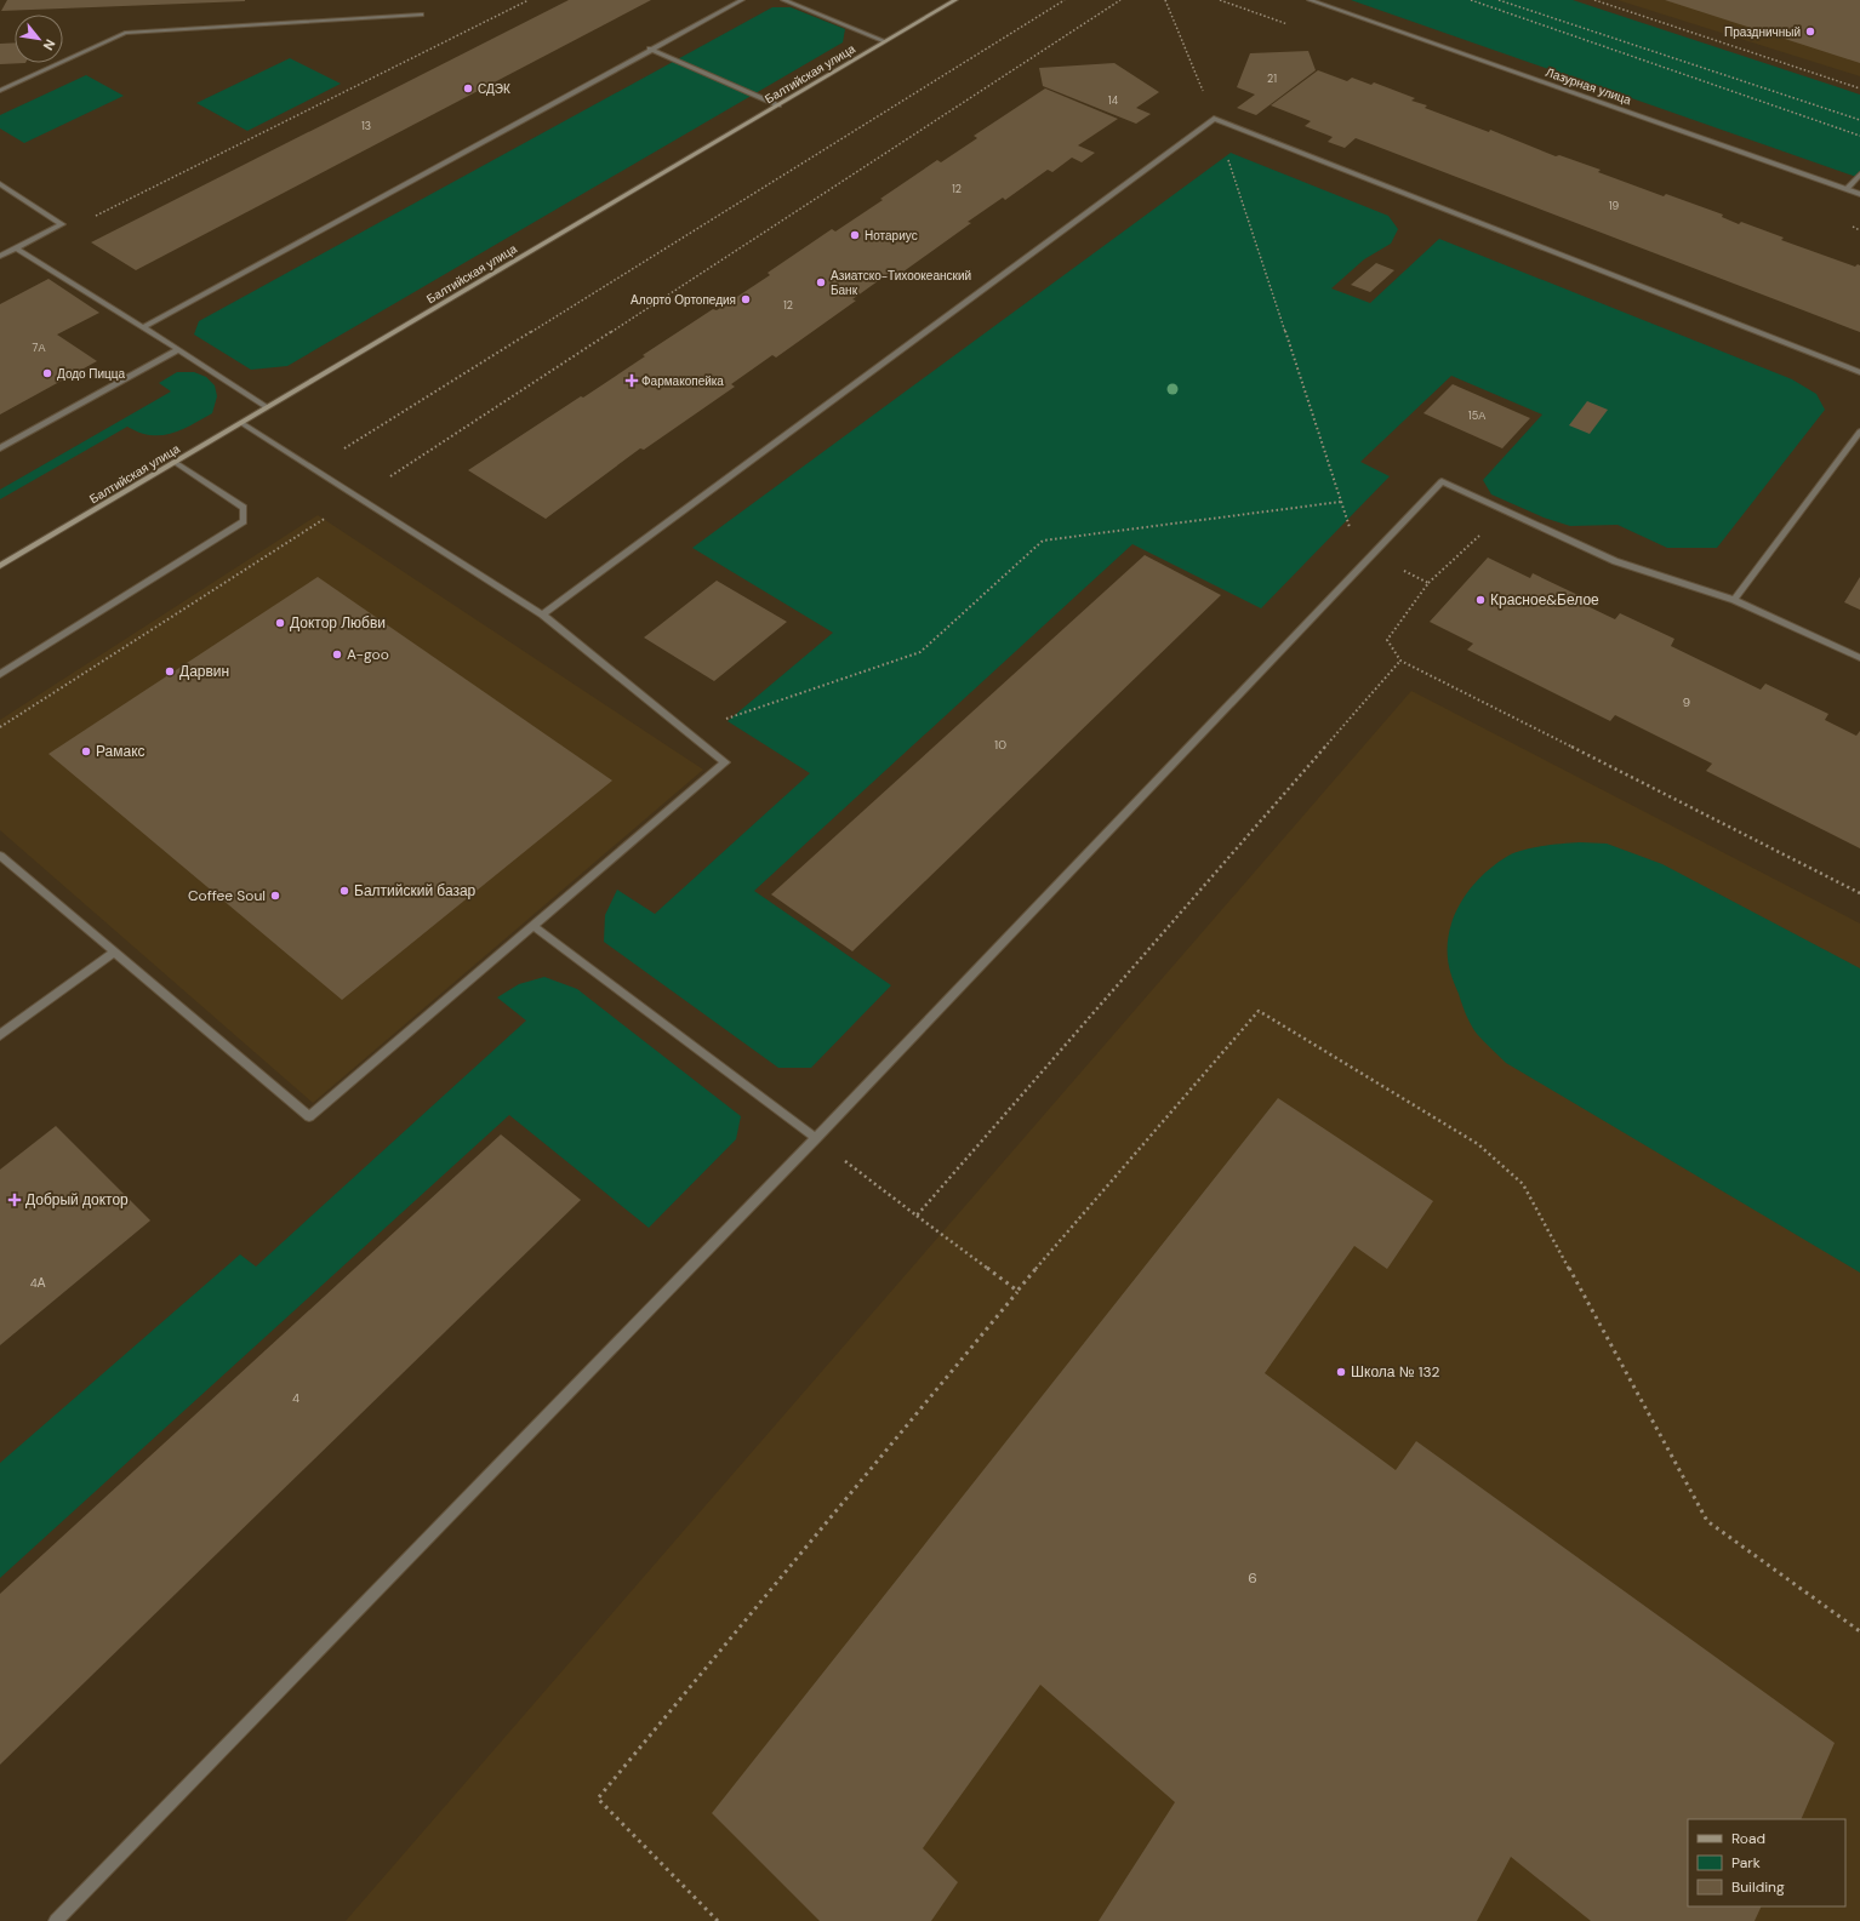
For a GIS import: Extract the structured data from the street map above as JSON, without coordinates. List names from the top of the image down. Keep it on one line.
{"streets":{"main road":["Балтийская улица"],"street":["Лазурная улица"]},"places":{"other":["Праздничный","СДЭК","Нотариус","Азиатско-Тихоокеанский Банк","Алорто Ортопедия","Додо Пицца","Красное&Белое","Доктор Любви","A-goo","Дарвин","Рамакс","Балтийский базар","Coffee Soul","Школа № 132"],"health":["Фармакопейка","Добрый доктор"]},"house_numbers":["21","14","13","12","19","12","7А","15А","9","10","4А","4","6"],"legend":["Road","Park","Building"],"north":"bottom right"}
